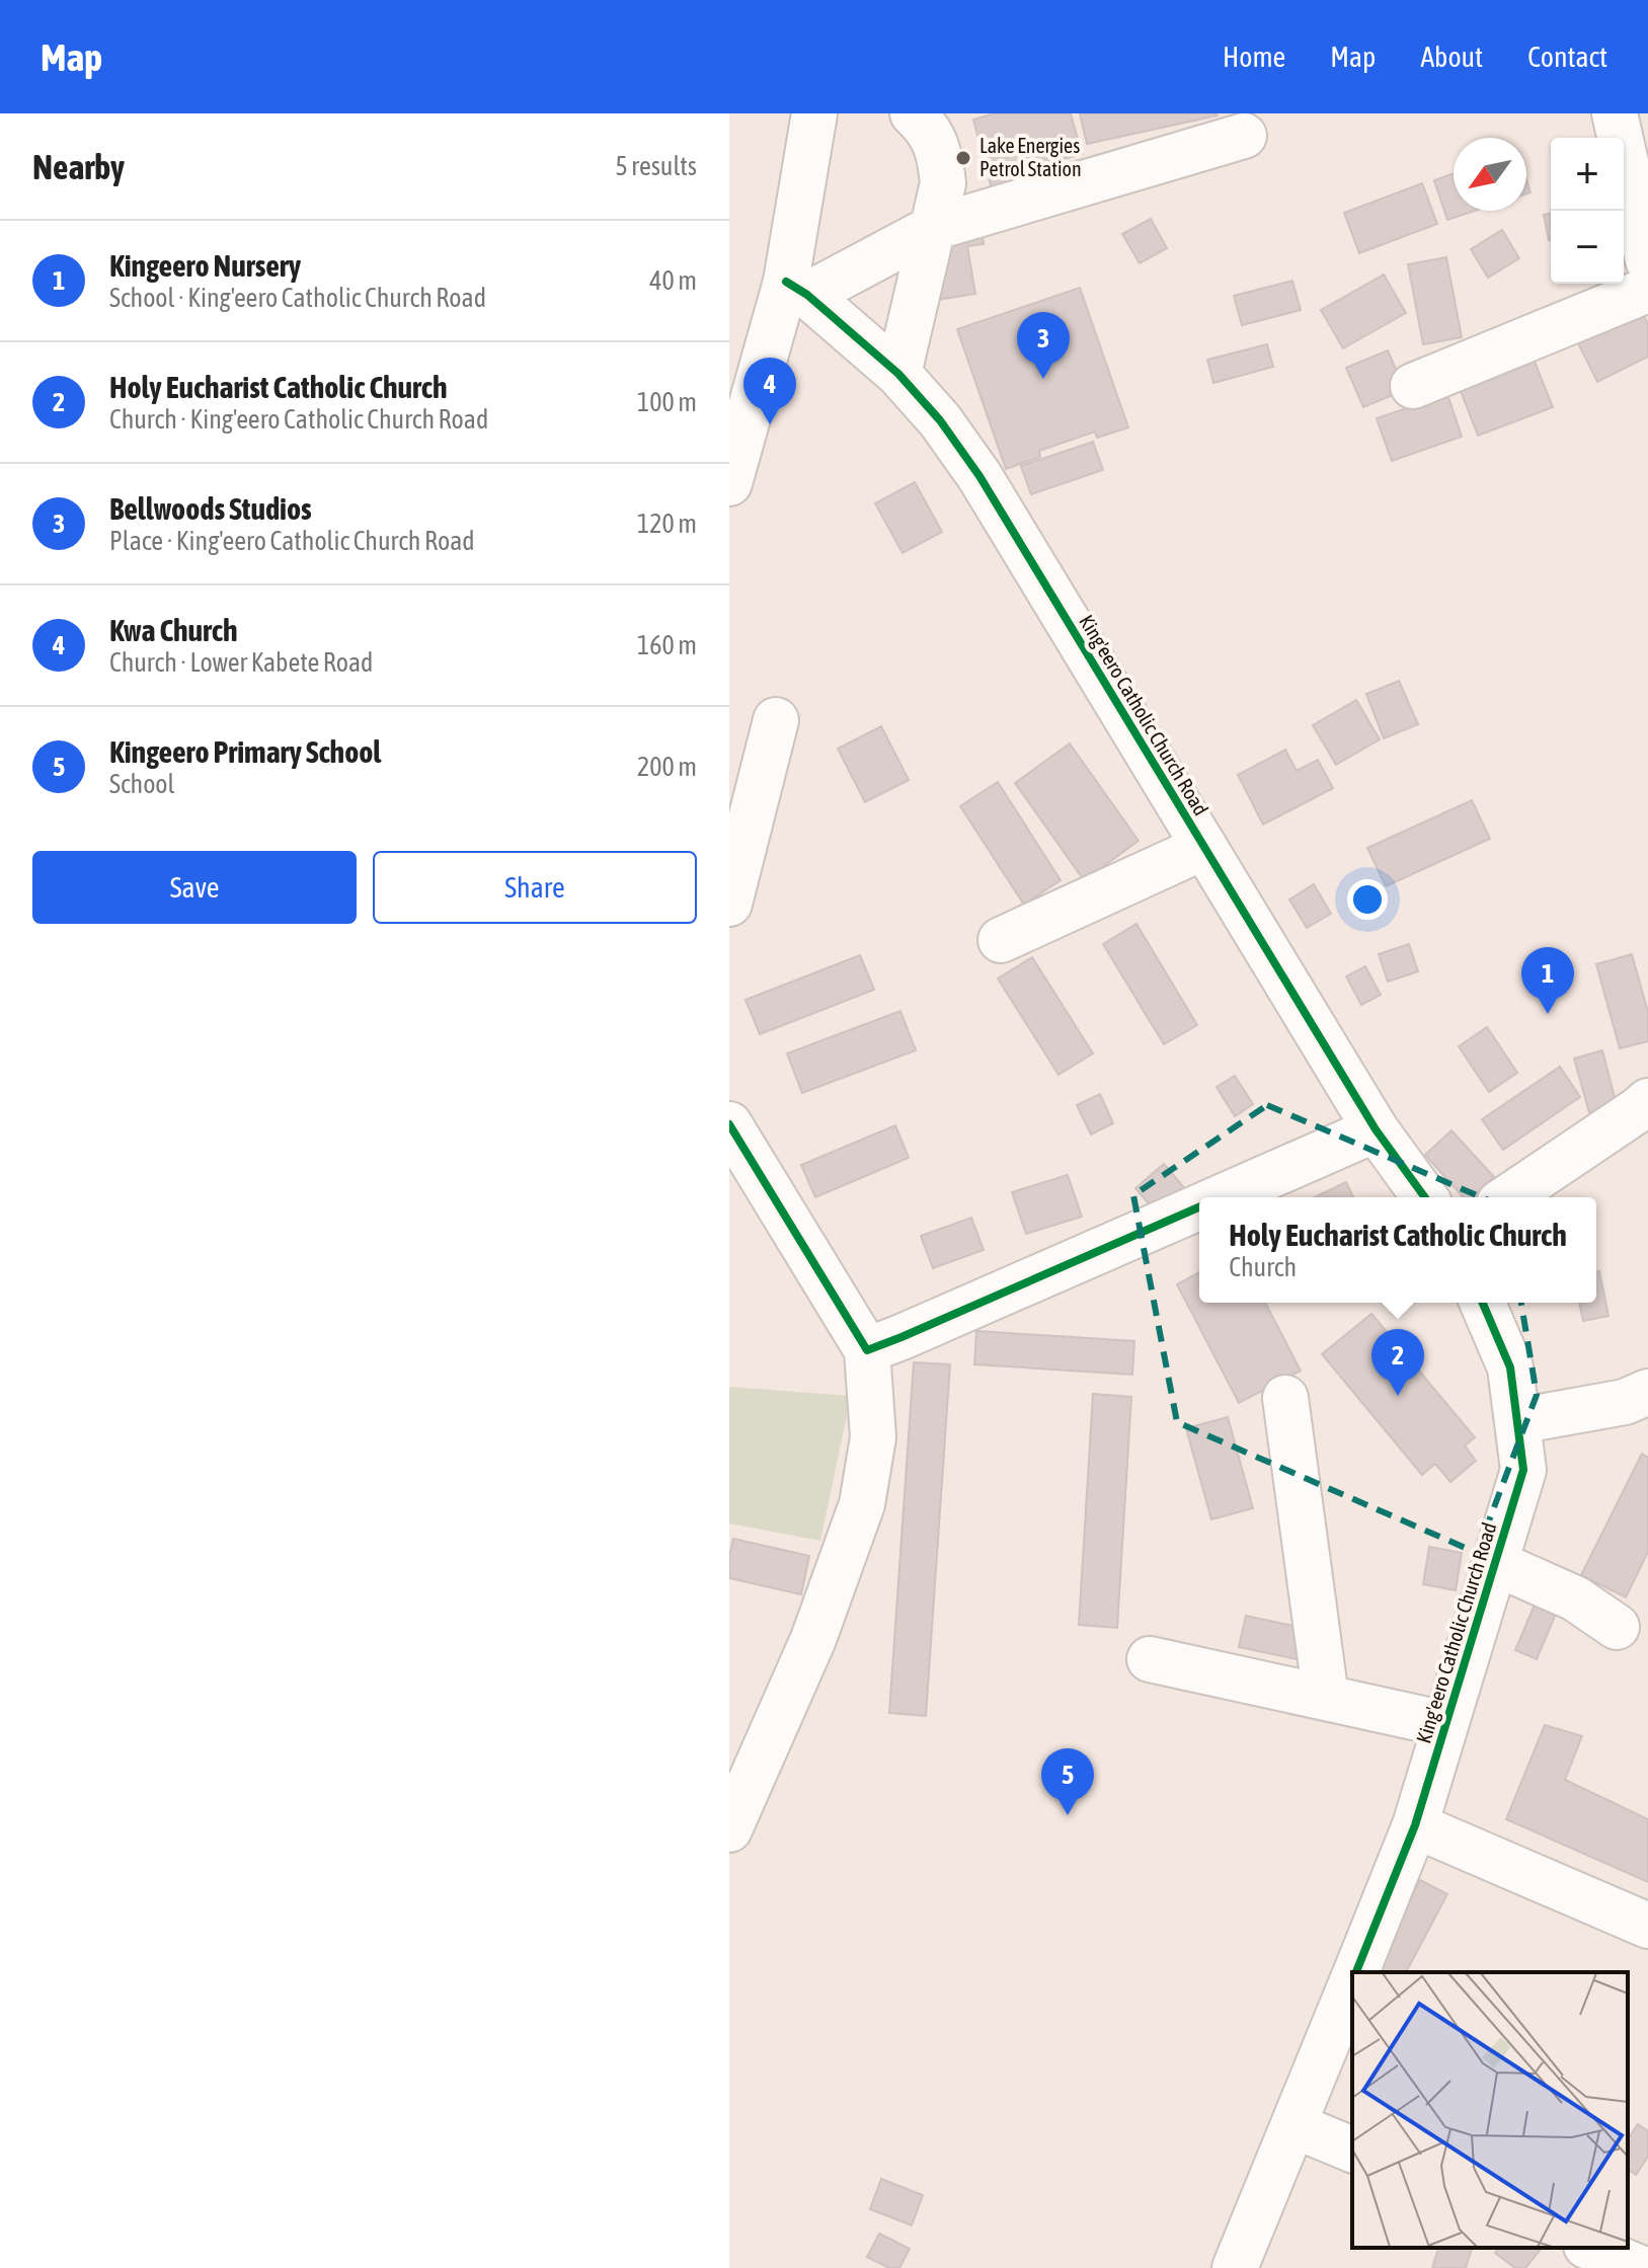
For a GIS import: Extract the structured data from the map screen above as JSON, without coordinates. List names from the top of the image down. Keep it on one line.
{"streets":{"street":["King'eero Catholic Church Road"]},"places":["Lake Energies Petrol Station"],"north":"bottom left","page":{"header":"Map","nav":["Home","Map","About","Contact"],"heading":["Nearby","5 results"],"map_buttons":["+","−"],"list":[{"mark":"1","name":"Kingeero Nursery","note":"School · King'eero Catholic Church Road","value":"40 m"},{"mark":"2","name":"Holy Eucharist Catholic Church","note":"Church · King'eero Catholic Church Road","value":"100 m"},{"mark":"3","name":"Bellwoods Studios","note":"Place · King'eero Catholic Church Road","value":"120 m"},{"mark":"4","name":"Kwa Church","note":"Church · Lower Kabete Road","value":"160 m"},{"mark":"5","name":"Kingeero Primary School","note":"School","value":"200 m"}],"pins":["3","4","1","2","5"],"buttons":["Save","Share"],"popup":["Holy Eucharist Catholic Church","Church"]}}
